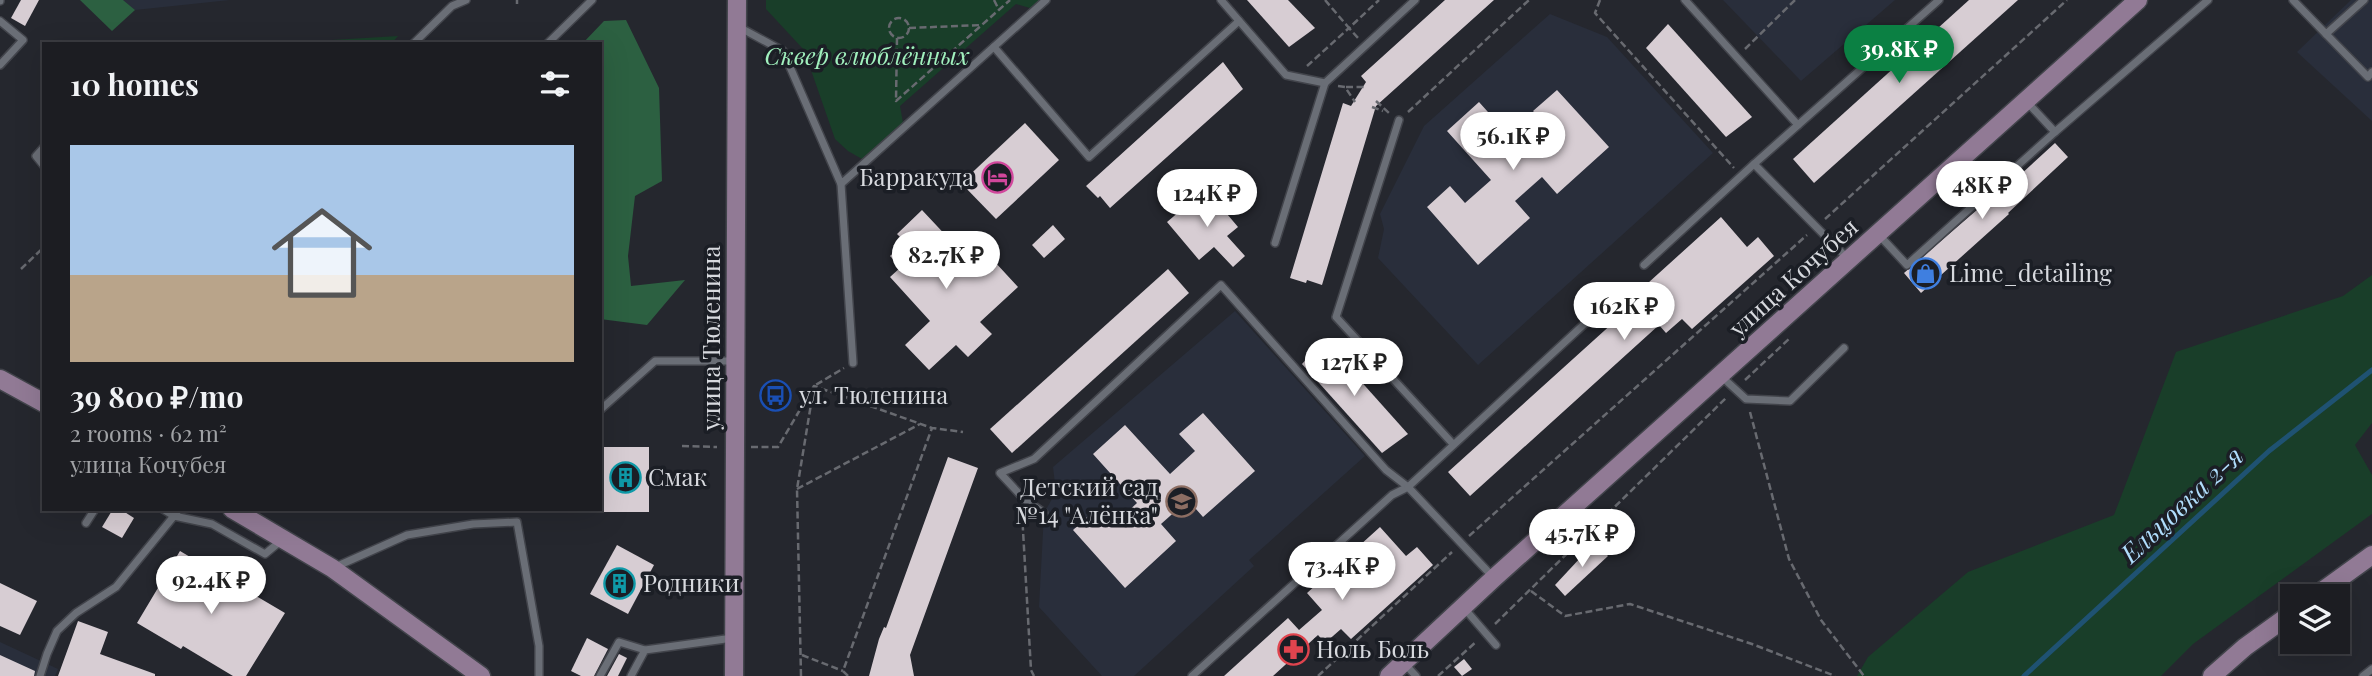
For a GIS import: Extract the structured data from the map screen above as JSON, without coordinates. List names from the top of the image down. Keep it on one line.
{"streets":{"street":["улица Кочубея","улица Тюленина"]},"water":["Ельцовка 2-я"],"parks":["Сквер влюблённых"],"places":{"hotel":["Барракуда"],"shop":["Lime_detailing"],"bus stop":["ул. Тюленина"],"building":["Смак","Родники"],"school or university":["Детский сад №14 \"Алёнка\""],"pharmacy":["Ноль Боль"]},"page":{"price":["39.8K ₽","56.1K ₽","48K ₽","124K ₽","82.7K ₽","162K ₽","127K ₽","45.7K ₽","73.4K ₽","92.4K ₽"],"heading":"10 homes","list":[{"name":"39 800 ₽/mo","note":"2 rooms · 62 m² · улица Кочубея"}]}}
